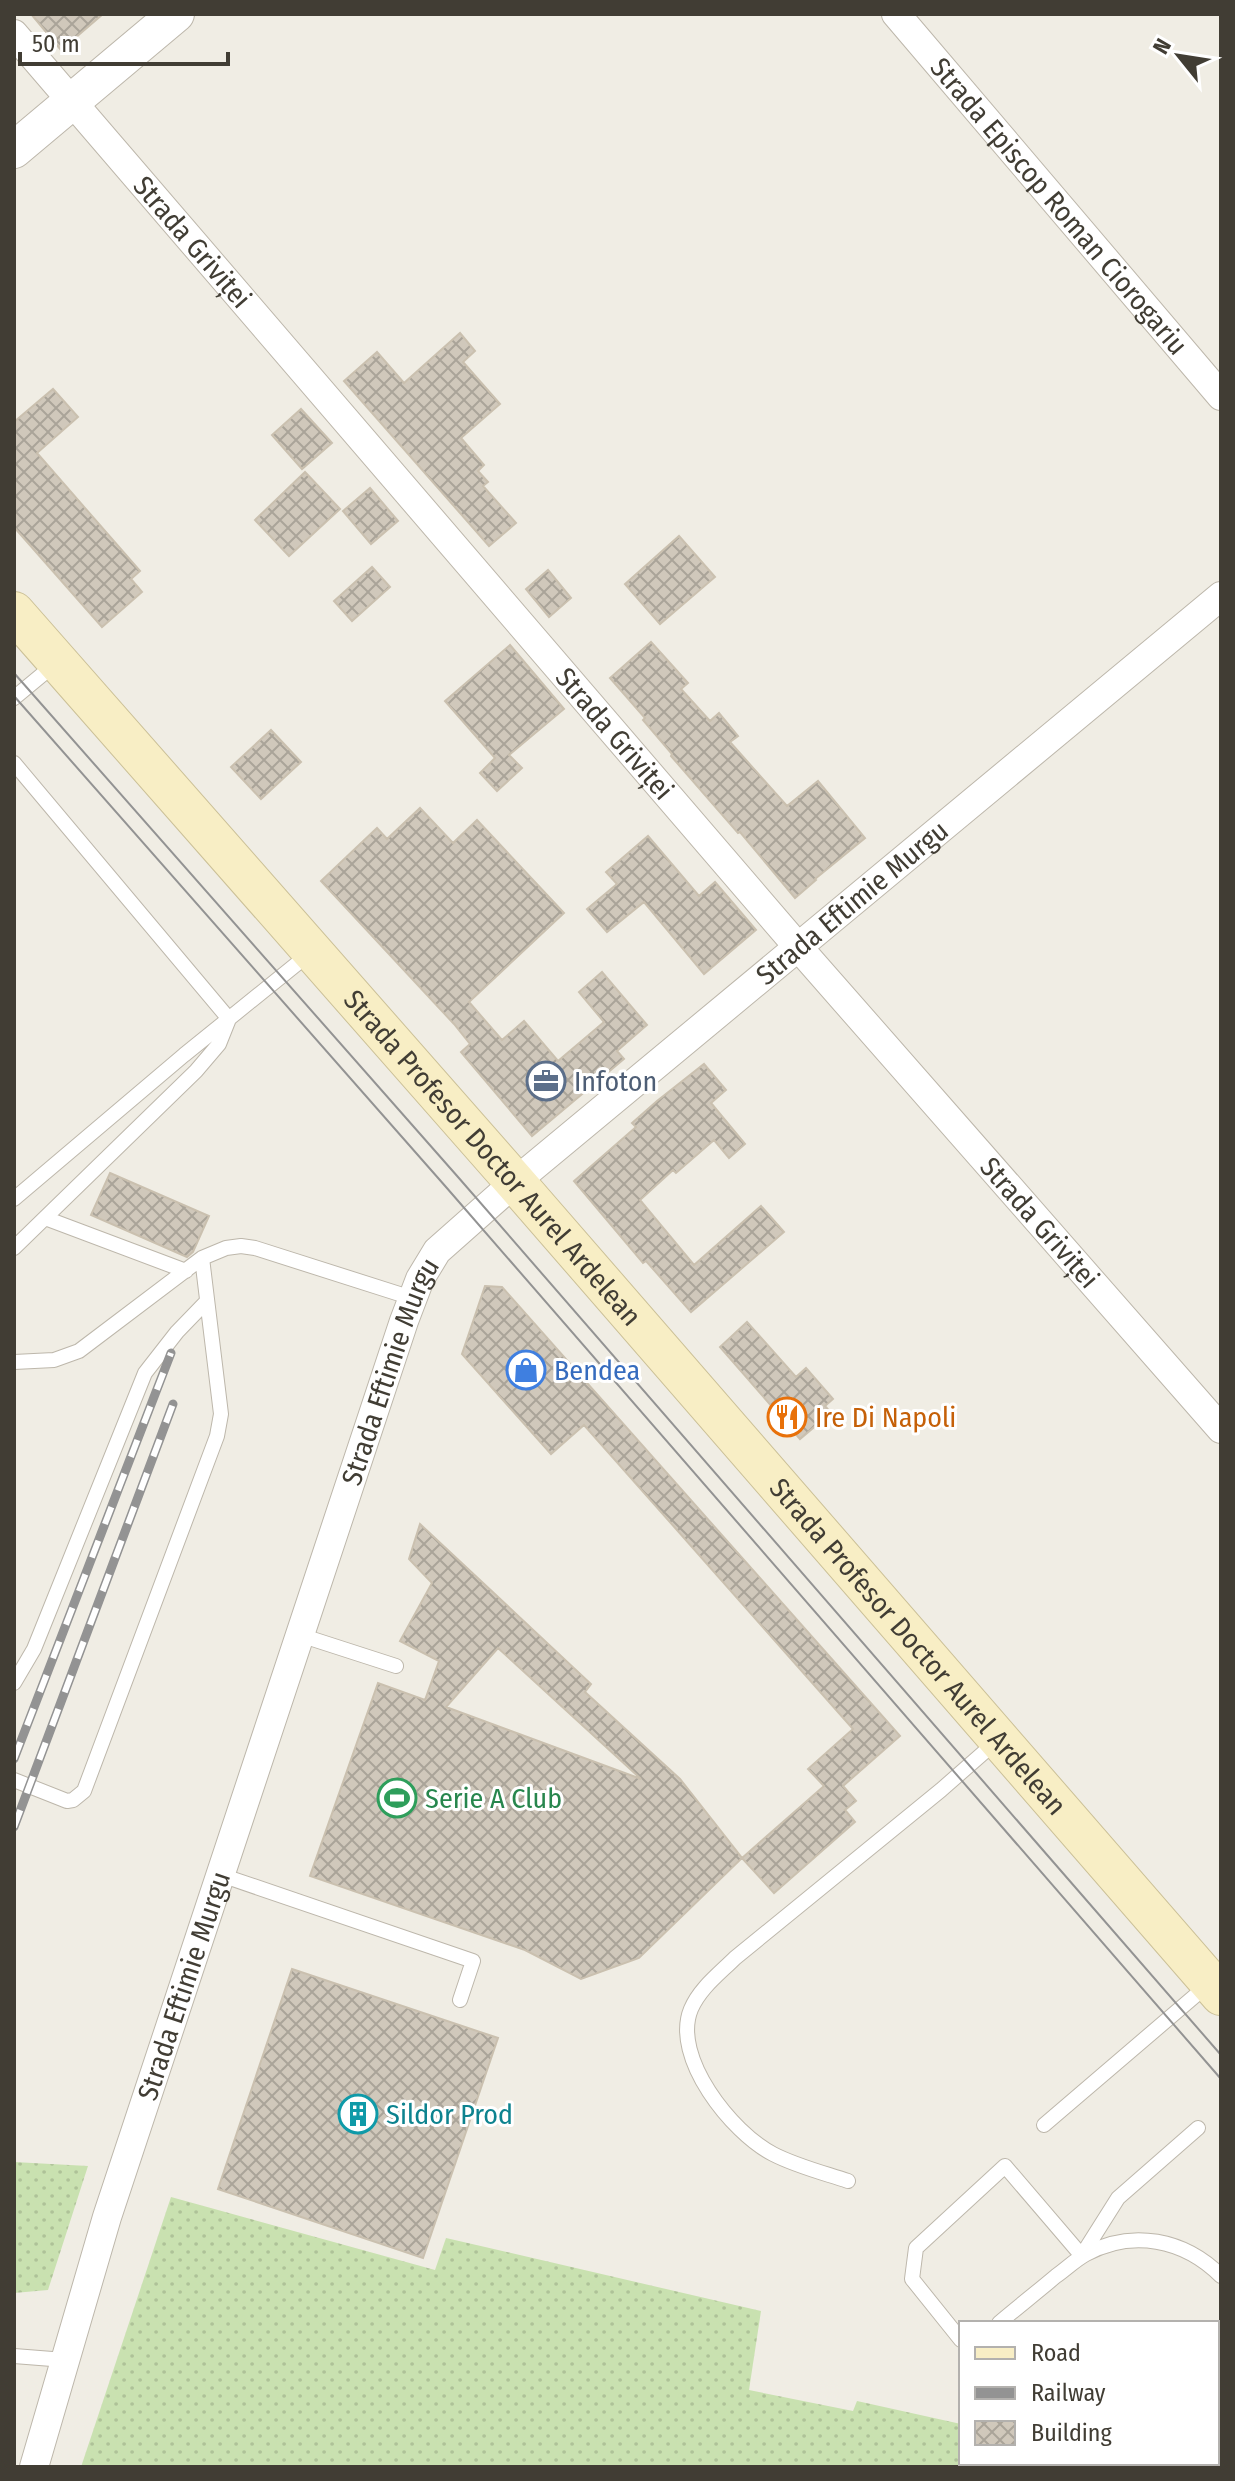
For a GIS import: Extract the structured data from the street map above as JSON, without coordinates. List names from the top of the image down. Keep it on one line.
{"streets":{"main road":["Strada Profesor Doctor Aurel Ardelean"],"street":["Strada Episcop Roman Ciorogariu","Strada Griviței","Strada Eftimie Murgu"]},"crossings":[["Strada Griviței","Strada Eftimie Murgu"],["Strada Eftimie Murgu","Strada Profesor Doctor Aurel Ardelean"]],"places":{"office":["Infoton"],"shop":["Bendea"],"restaurant":["Ire Di Napoli"],"sports":["Serie A Club"],"building":["Sildor Prod"]},"legend":["Road","Railway","Building"],"scale_bar":"50 m","north":"top left"}
